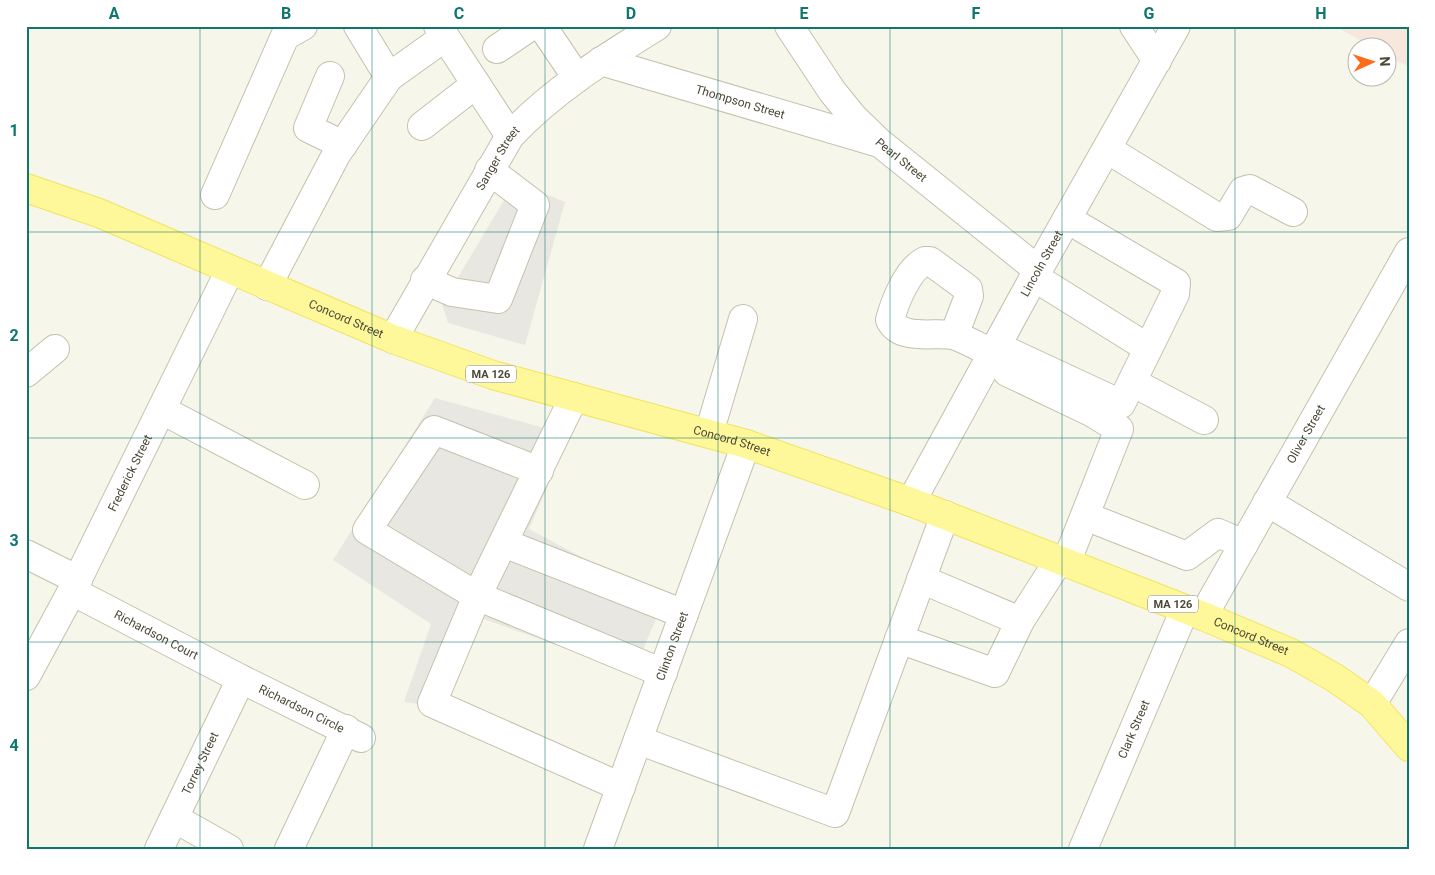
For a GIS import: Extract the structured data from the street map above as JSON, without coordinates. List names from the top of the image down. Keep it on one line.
{"streets":{"main road":["Concord Street","MA 126"],"street":["Thompson Street","Sanger Street","Pearl Street","Lincoln Street","Oliver Street","Frederick Street","Richardson Court","Clinton Street","Richardson Circle","Clark Street","Torrey Street"]},"crossings":[["Thompson Street","Sanger Street"],["Thompson Street","Pearl Street"],["Sanger Street","Concord Street"],["Pearl Street","Lincoln Street"],["Lincoln Street","Concord Street"],["Concord Street","Oliver Street"],["Concord Street","Frederick Street"],["Concord Street","Clinton Street"],["Concord Street","Clark Street"],["Oliver Street","Clark Street"],["Frederick Street","Richardson Court"],["Richardson Court","Richardson Circle"],["Richardson Court","Torrey Street"],["Richardson Circle","Torrey Street"]],"north":"right","grid":{"columns":["A","B","C","D","E","F","G","H"],"rows":["1","2","3","4"]}}
